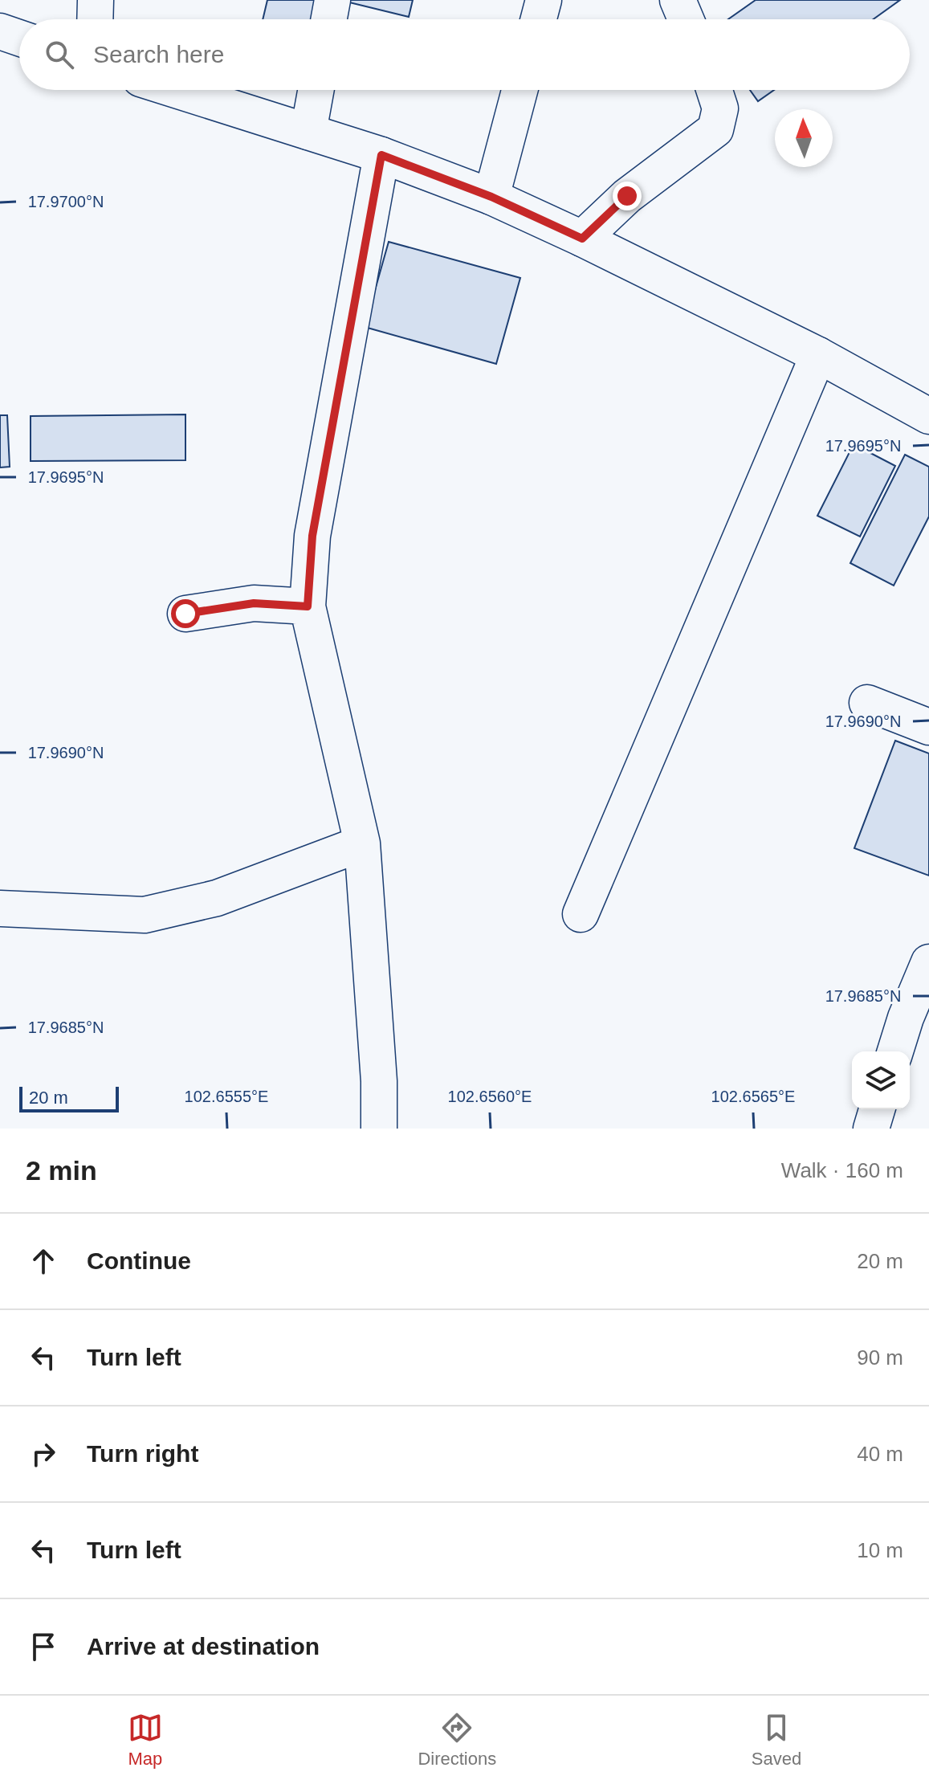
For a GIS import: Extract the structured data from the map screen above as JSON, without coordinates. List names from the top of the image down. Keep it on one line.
{"scale_bar":"20 m","north":"top","page":{"search":"Search here","scale":"20 m","heading":["2 min","Walk · 160 m"],"list":[["Continue","20 m"],["Turn left","90 m"],["Turn right","40 m"],["Turn left","10 m"],"Arrive at destination"],"nav":["Map","Directions","Saved"]},"coordinates":["17.9700°N","17.9695°N","17.9690°N","17.9685°N","102.6555°E","102.6560°E","102.6565°E"]}
